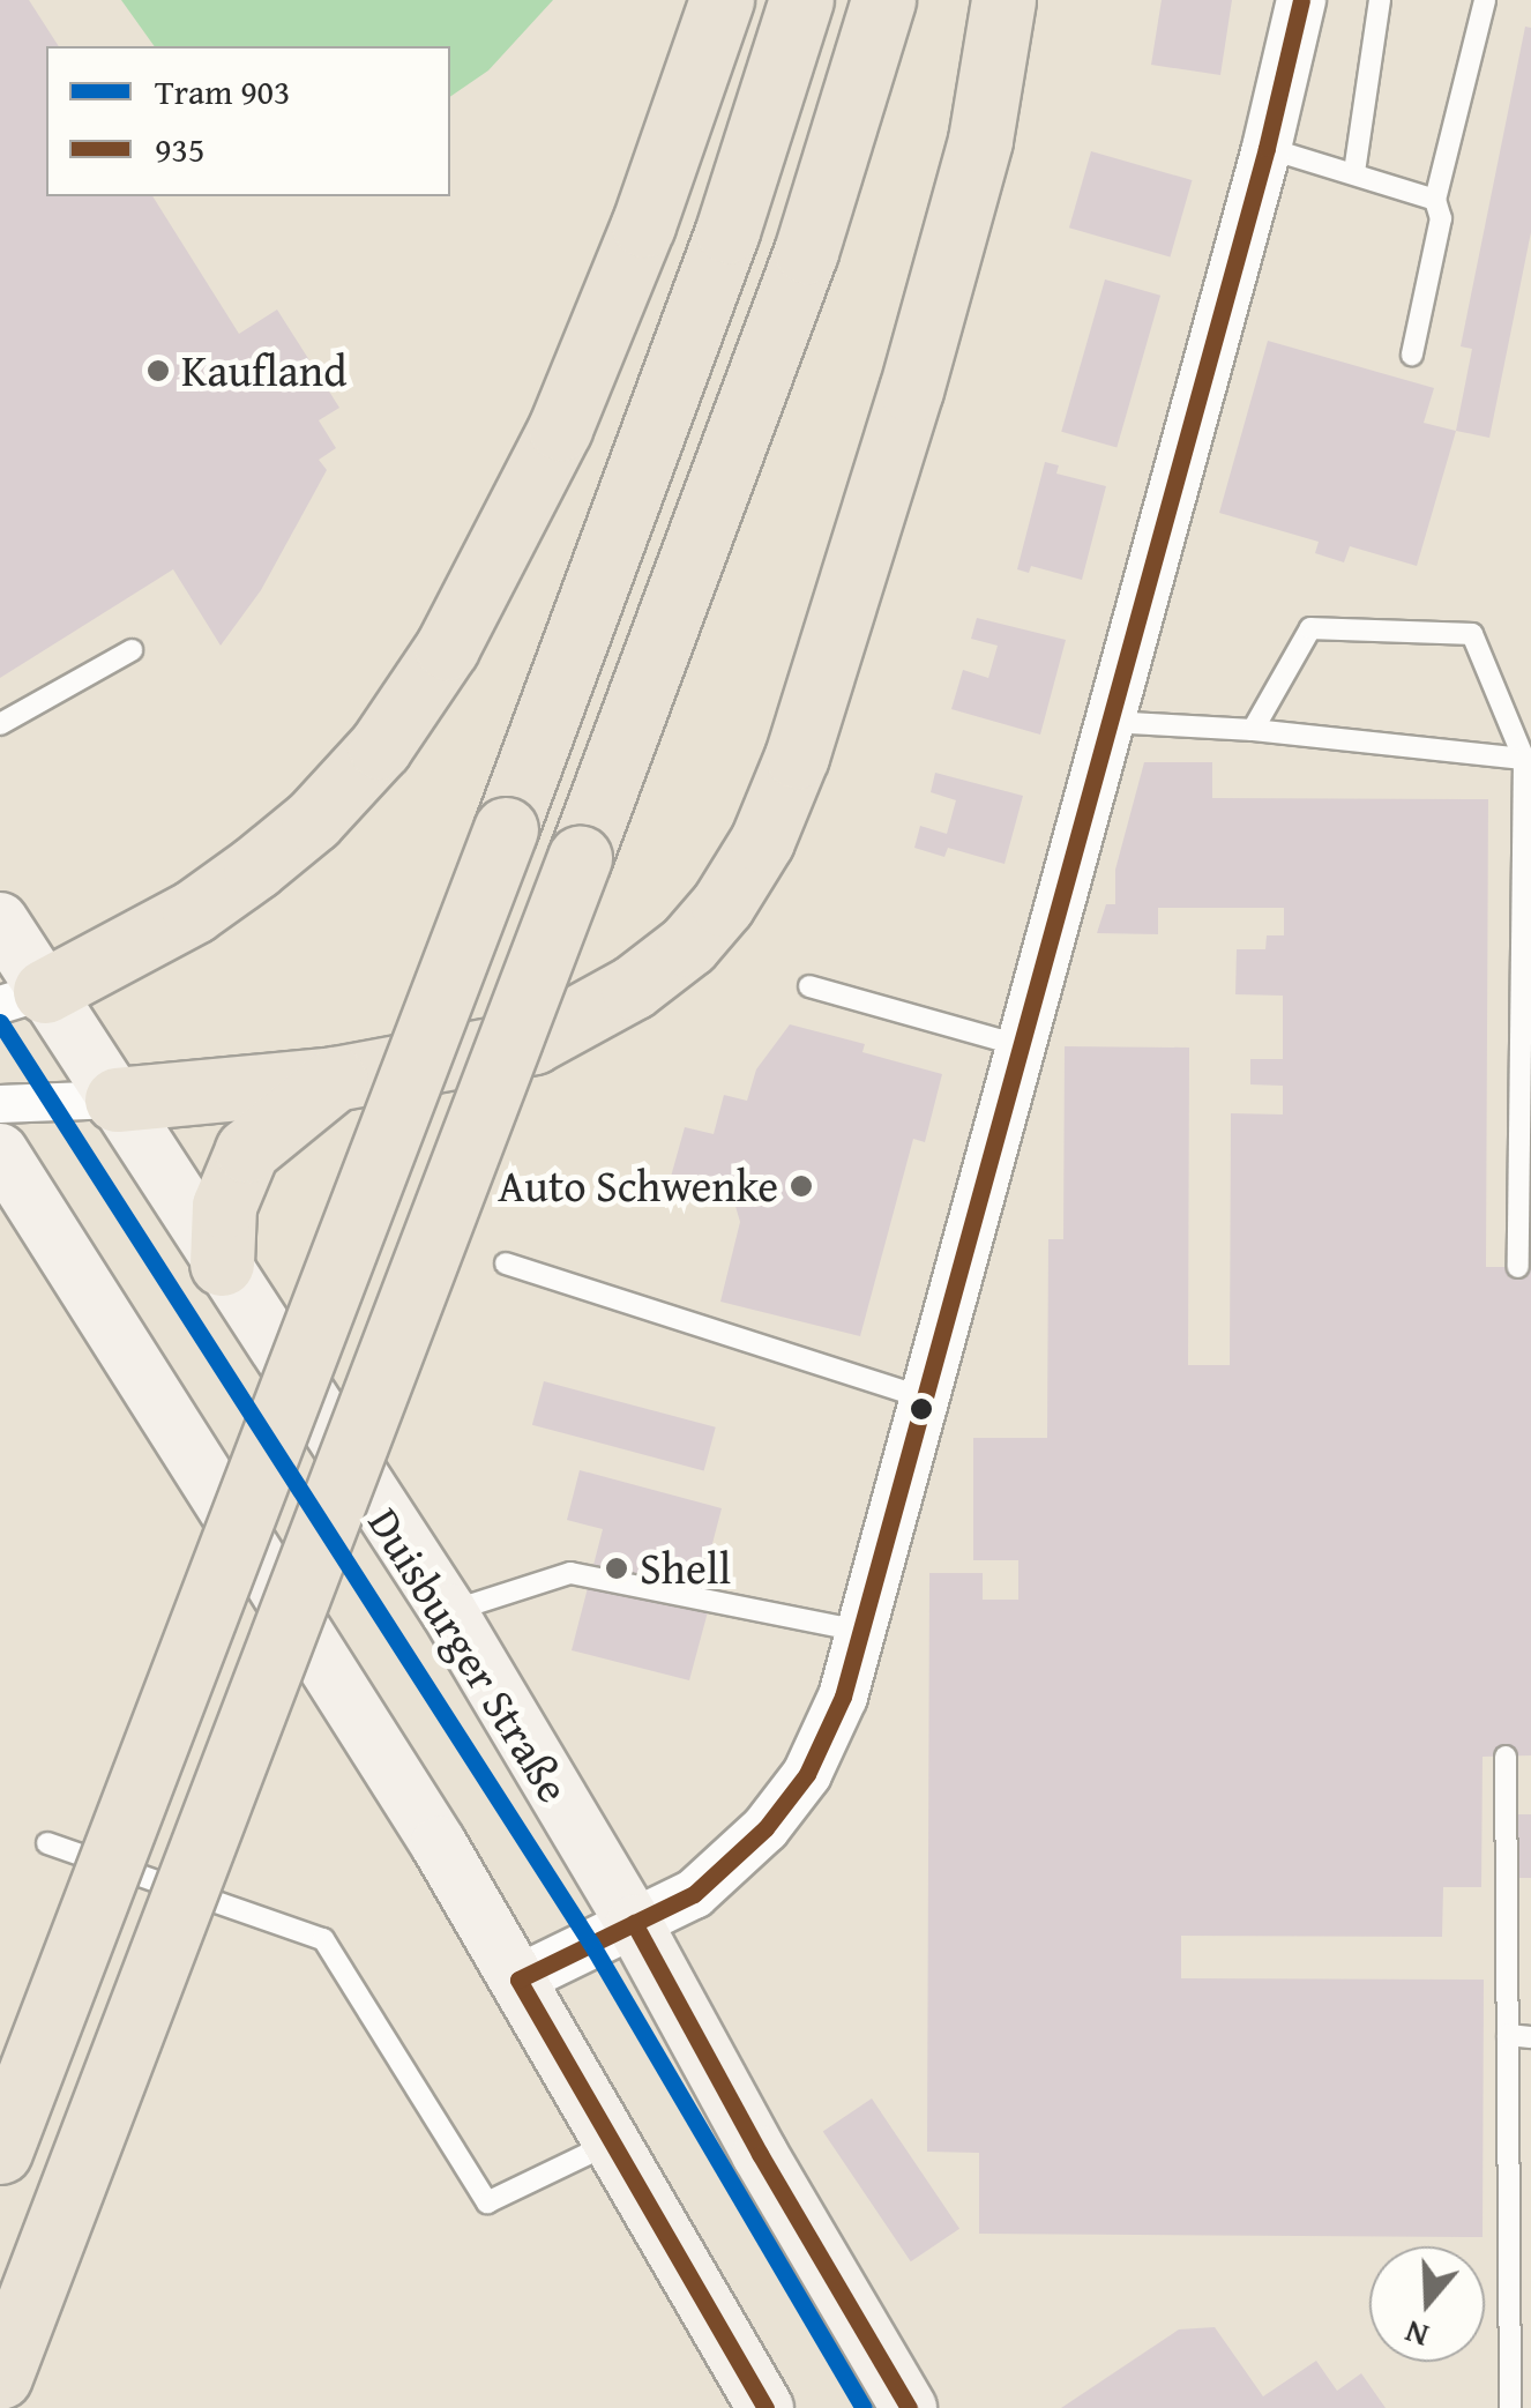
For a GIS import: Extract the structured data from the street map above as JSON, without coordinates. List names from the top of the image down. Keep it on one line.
{"streets":{"main road":["Duisburger Straße"]},"places":["Kaufland","Auto Schwenke","Shell"],"lines":["transit line 935","tram line 903"],"legend":["Tram 903","935"],"north":"bottom"}
